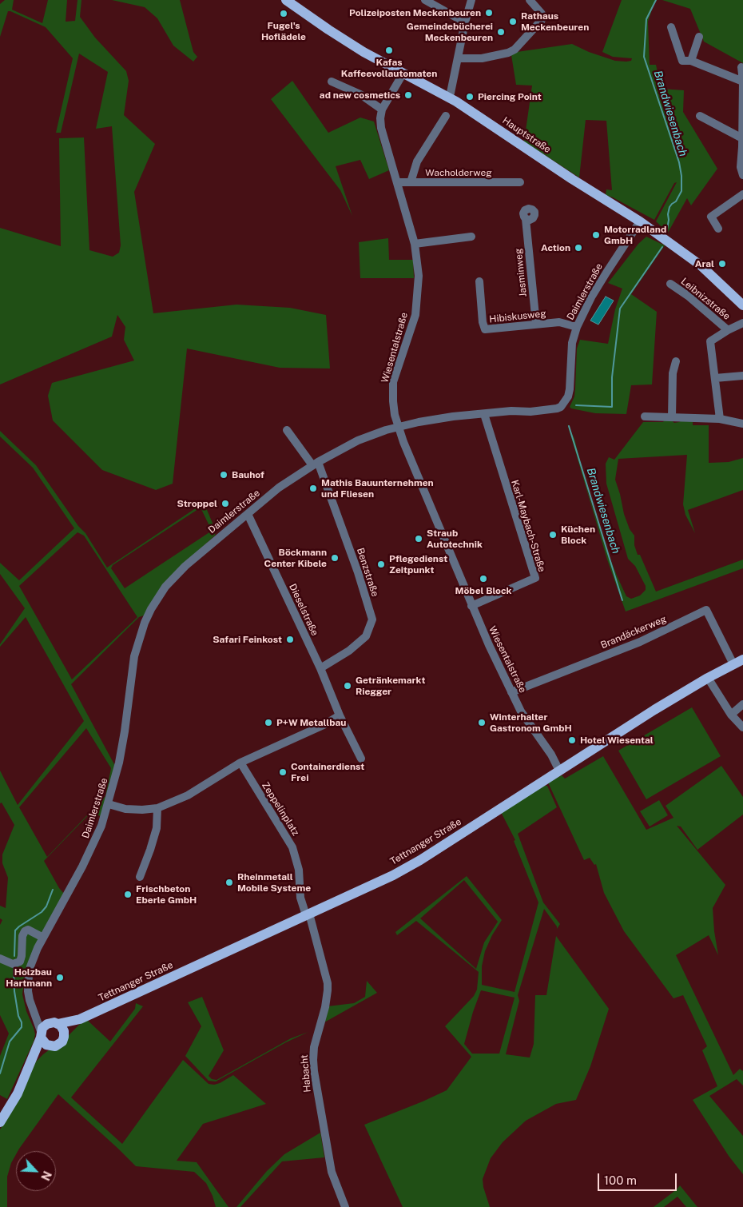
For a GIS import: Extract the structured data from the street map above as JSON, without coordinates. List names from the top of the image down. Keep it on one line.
{"streets":{"main road":["Hauptstraße","Tettnanger Straße"],"street":["Wacholderweg","Jasminweg","Daimlerstraße","Leibnizstraße","Hibiskusweg","Wiesentalstraße","Karl-Maybach-Straße","Benzstraße","Dieselstraße","Brandäckerweg","Zeppelinplatz","Habacht"]},"crossings":[["Hauptstraße","Daimlerstraße"],["Hauptstraße","Wiesentalstraße"],["Wacholderweg","Wiesentalstraße"],["Jasminweg","Hibiskusweg"],["Daimlerstraße","Hibiskusweg"],["Daimlerstraße","Wiesentalstraße"],["Daimlerstraße","Karl-Maybach-Straße"],["Daimlerstraße","Benzstraße"],["Daimlerstraße","Dieselstraße"],["Daimlerstraße","Tettnanger Straße"],["Wiesentalstraße","Karl-Maybach-Straße"],["Wiesentalstraße","Brandäckerweg"],["Wiesentalstraße","Tettnanger Straße"],["Benzstraße","Dieselstraße"],["Brandäckerweg","Tettnanger Straße"],["Zeppelinplatz","Tettnanger Straße"],["Zeppelinplatz","Habacht"],["Tettnanger Straße","Habacht"]],"water":["Brandwiesenbach"],"places":["Polizeiposten Meckenbeuren","Fugel's Hoflädele","Rathaus Meckenbeuren","Gemeindebücherei Meckenbeuren","Kafas Kaffeevollautomaten","ad new cosmetics","Piercing Point","Motorradland GmbH","Action","Aral","Bauhof","Mathis Bauunternehmen und Fliesen","Stroppel","Küchen Block","Straub Autotechnik","Böckmann Center Kibele","Pflegedienst Zeitpunkt","Möbel Block","Safari Feinkost","Getränkemarkt Riegger","P+W Metallbau","Winterhalter Gastronom GmbH","Hotel Wiesental","Containerdienst Frei","Rheinmetall Mobile Systeme","Frischbeton Eberle GmbH","Holzbau Hartmann"],"scale_bar":"100 m","north":"bottom right"}
